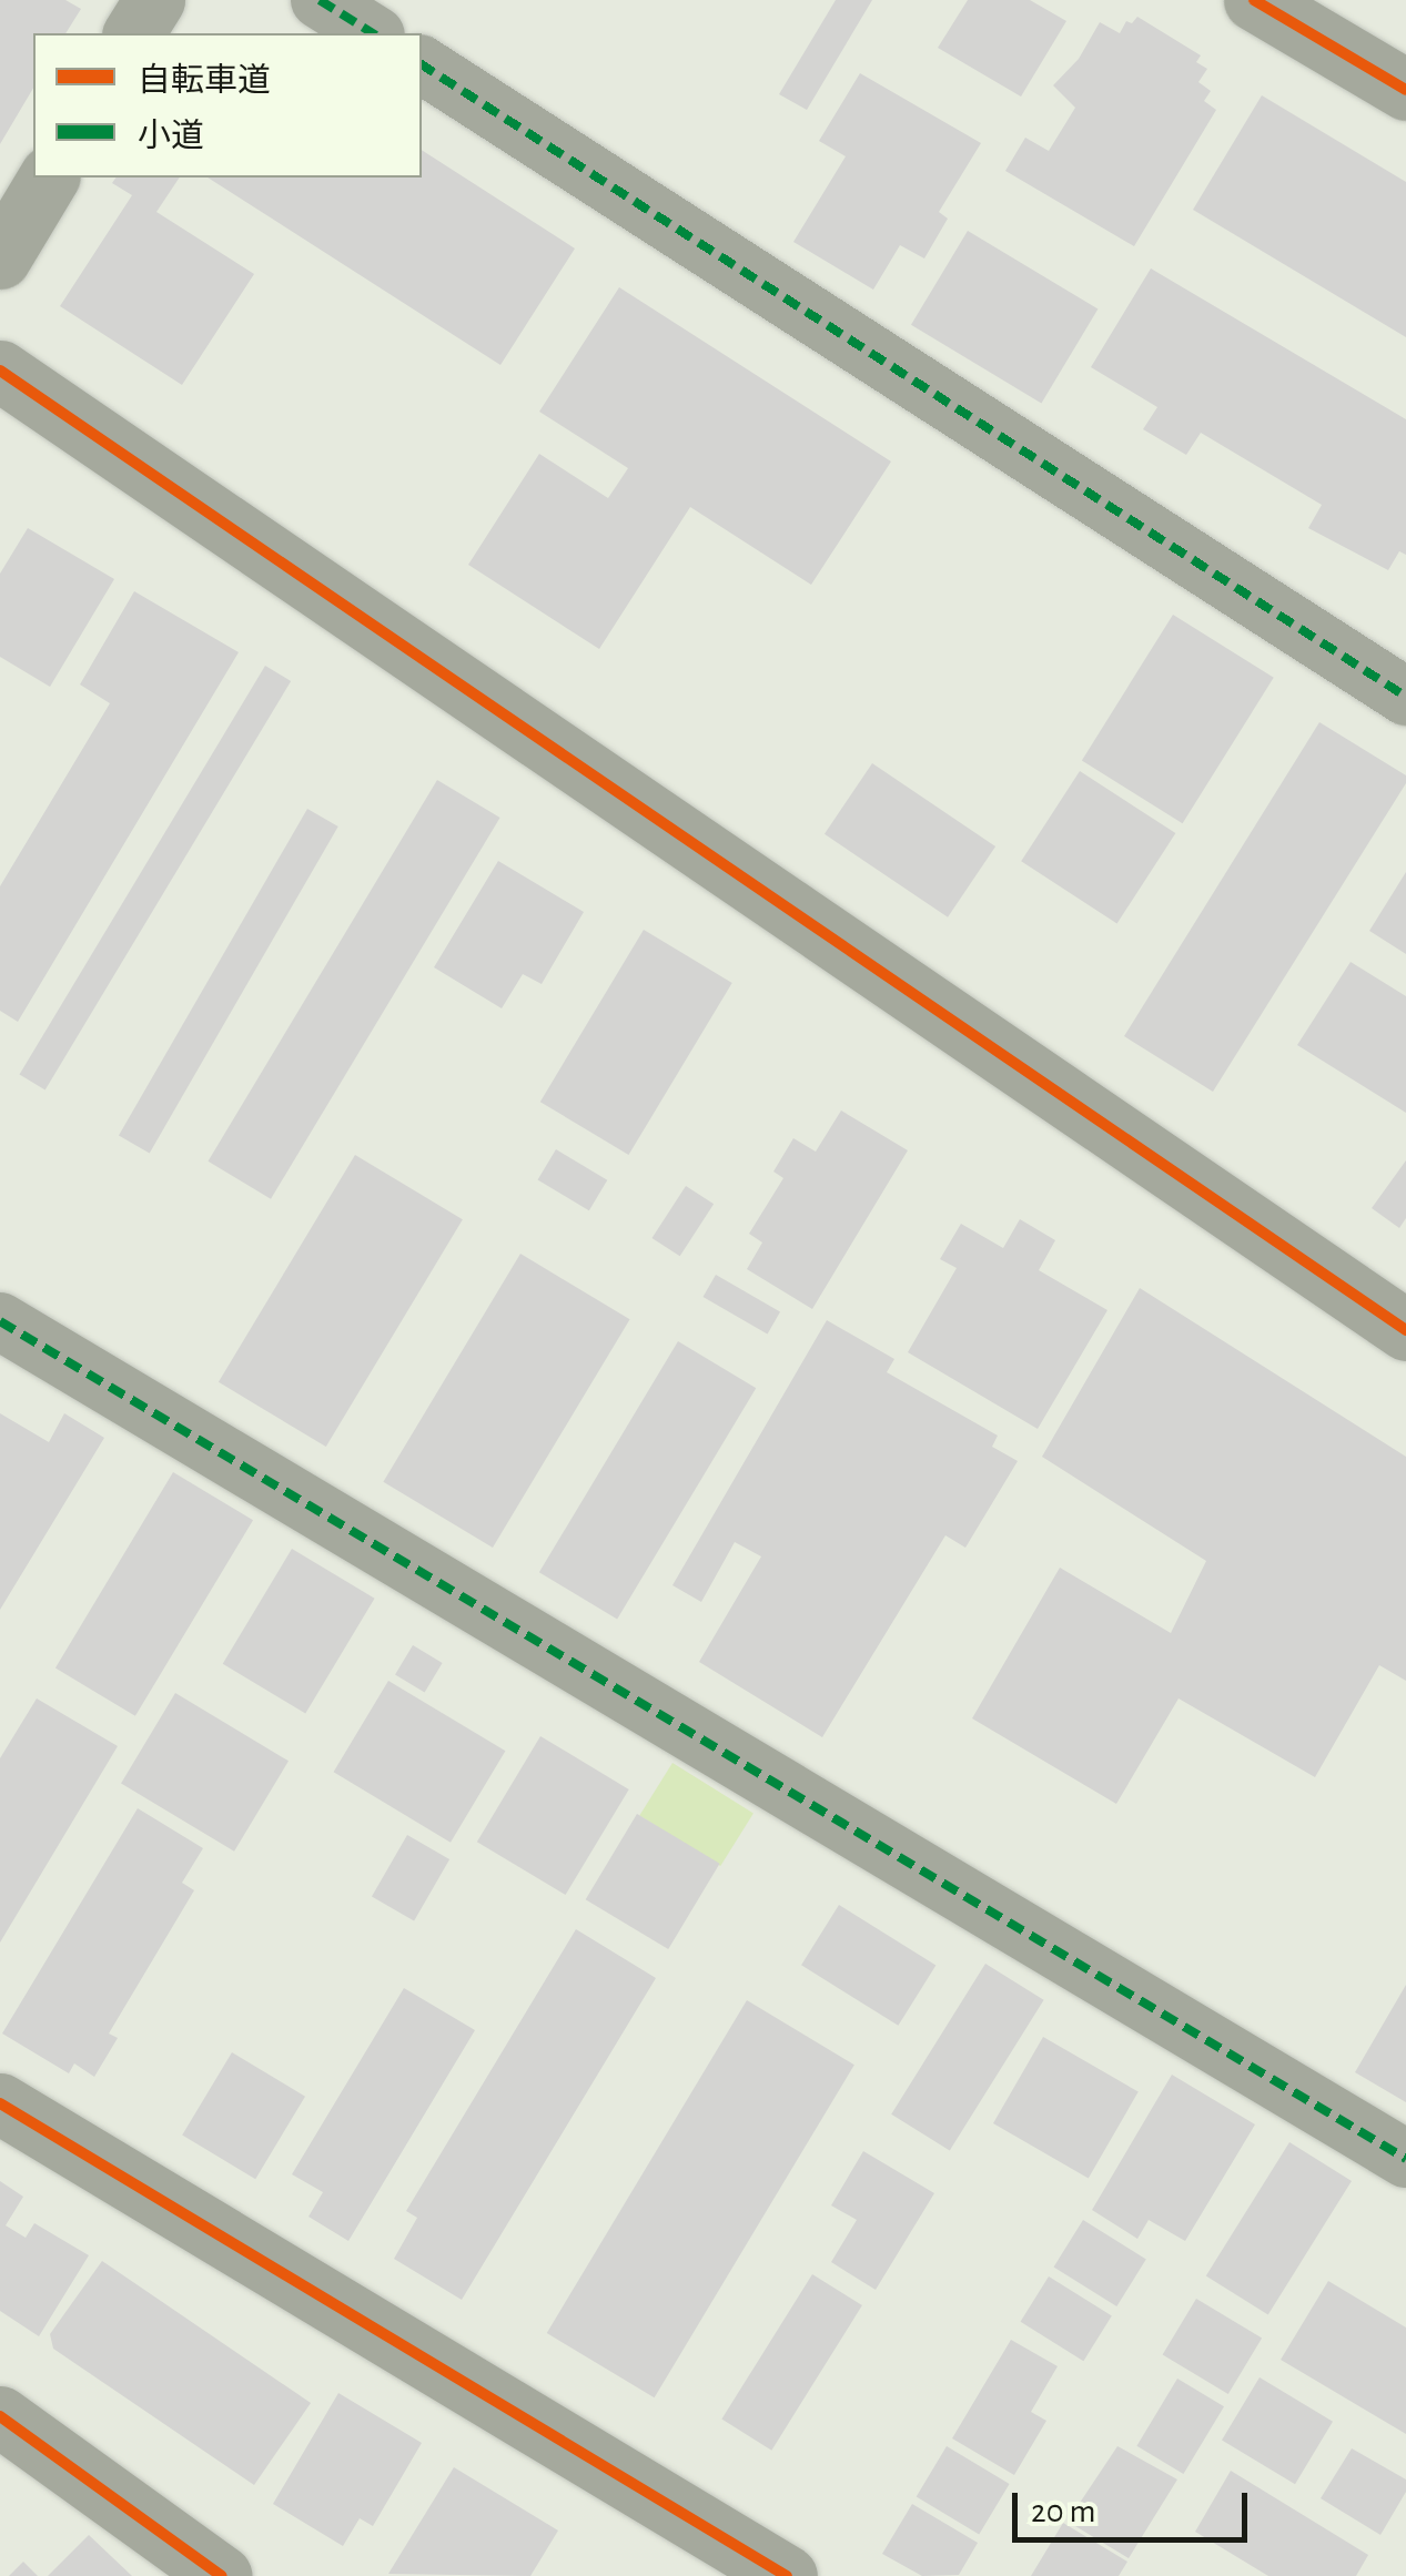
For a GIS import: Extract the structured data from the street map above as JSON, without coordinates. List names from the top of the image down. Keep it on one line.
{"legend":["自転車道","小道"],"scale_bar":"20 m"}
